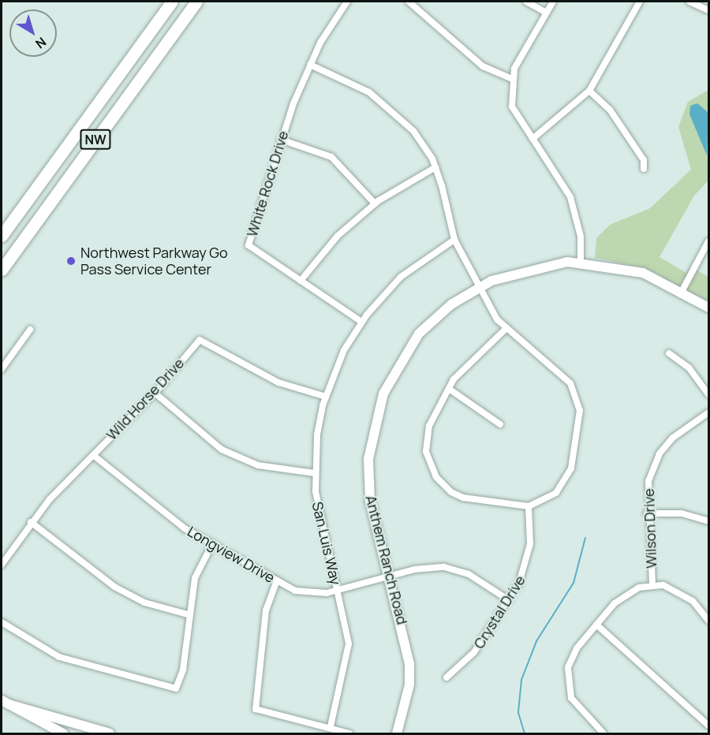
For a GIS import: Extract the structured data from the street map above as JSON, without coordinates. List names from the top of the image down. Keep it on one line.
{"streets":{"highway":["NW"],"street":["White Rock Drive","Wild Horse Drive","Wilson Drive","San Luis Way","Longview Drive","Anthem Ranch Road","Crystal Drive"]},"crossings":[["White Rock Drive","San Luis Way"],["Wild Horse Drive","San Luis Way"],["Wild Horse Drive","Longview Drive"],["San Luis Way","Longview Drive"],["Longview Drive","Anthem Ranch Road"],["Longview Drive","Crystal Drive"]],"places":["Northwest Parkway Go Pass Service Center"],"north":"bottom right"}
